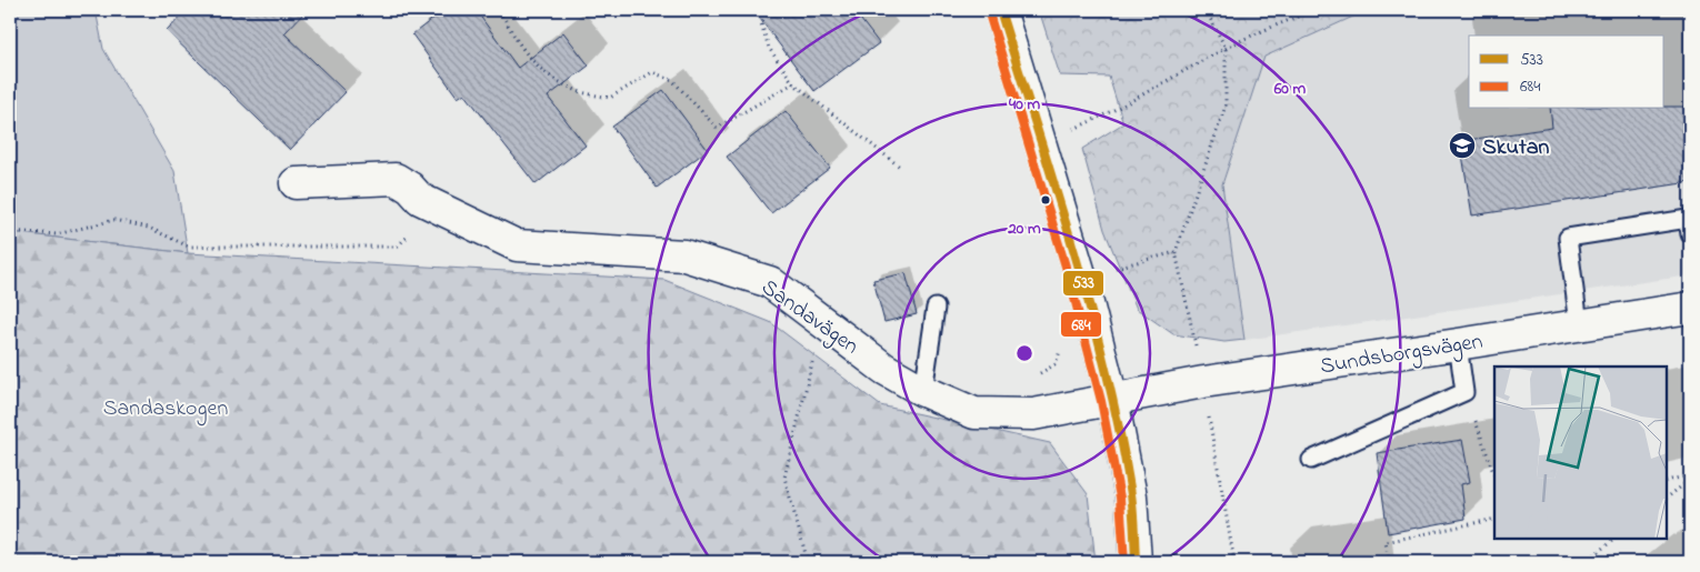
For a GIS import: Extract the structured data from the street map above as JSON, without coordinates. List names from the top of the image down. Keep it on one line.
{"streets":{"street":["Sandavägen","Sundsborgsvägen"]},"crossings":[["Sandavägen","Sundsborgsvägen"]],"parks":["Sandaskogen"],"places":{"school or university":["Skutan"]},"lines":["transit line 533","transit line 684"],"legend":["533","684"],"rings":["60 m","40 m","20 m"]}
